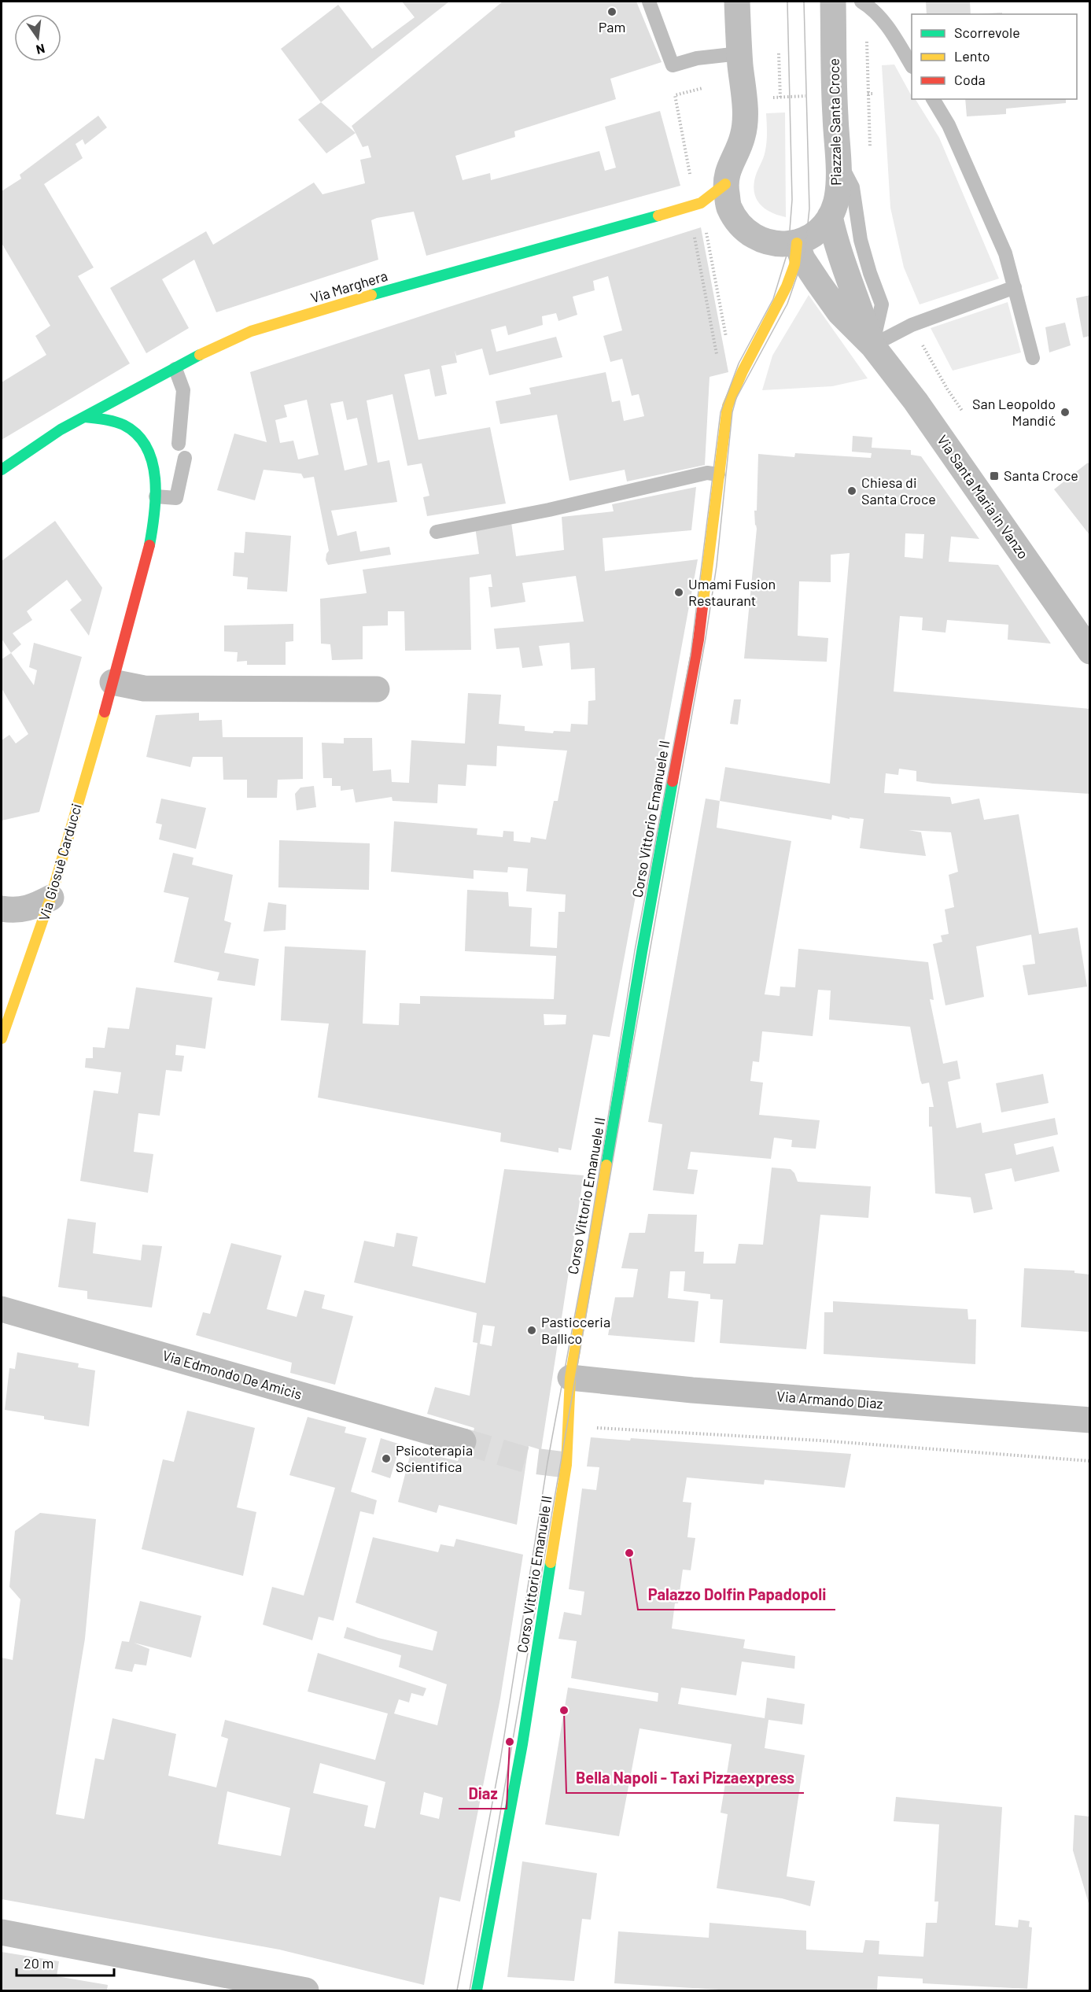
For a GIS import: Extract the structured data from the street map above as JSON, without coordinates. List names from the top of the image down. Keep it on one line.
{"streets":{"street":["Piazzale Santa Croce","Via Marghera","Via Santa Maria in Vanzo","Corso Vittorio Emanuele II","Via Giosuè Carducci","Via Edmondo De Amicis","Via Armando Diaz"]},"crossings":[["Piazzale Santa Croce","Via Marghera"],["Piazzale Santa Croce","Via Santa Maria in Vanzo"],["Piazzale Santa Croce","Corso Vittorio Emanuele II"],["Via Marghera","Via Giosuè Carducci"],["Via Santa Maria in Vanzo","Corso Vittorio Emanuele II"],["Corso Vittorio Emanuele II","Via Armando Diaz"]],"places":{"other":["Pam","San Leopoldo Mandić","Chiesa di Santa Croce","Umami Fusion Restaurant","Pasticceria Ballico","Psicoterapia Scientifica","Palazzo Dolfin Papadopoli","Bella Napoli - Taxi Pizzaexpress","Diaz"],"transit":["Santa Croce"]},"legend":["Scorrevole","Lento","Coda"],"scale_bar":"20 m","north":"bottom"}
